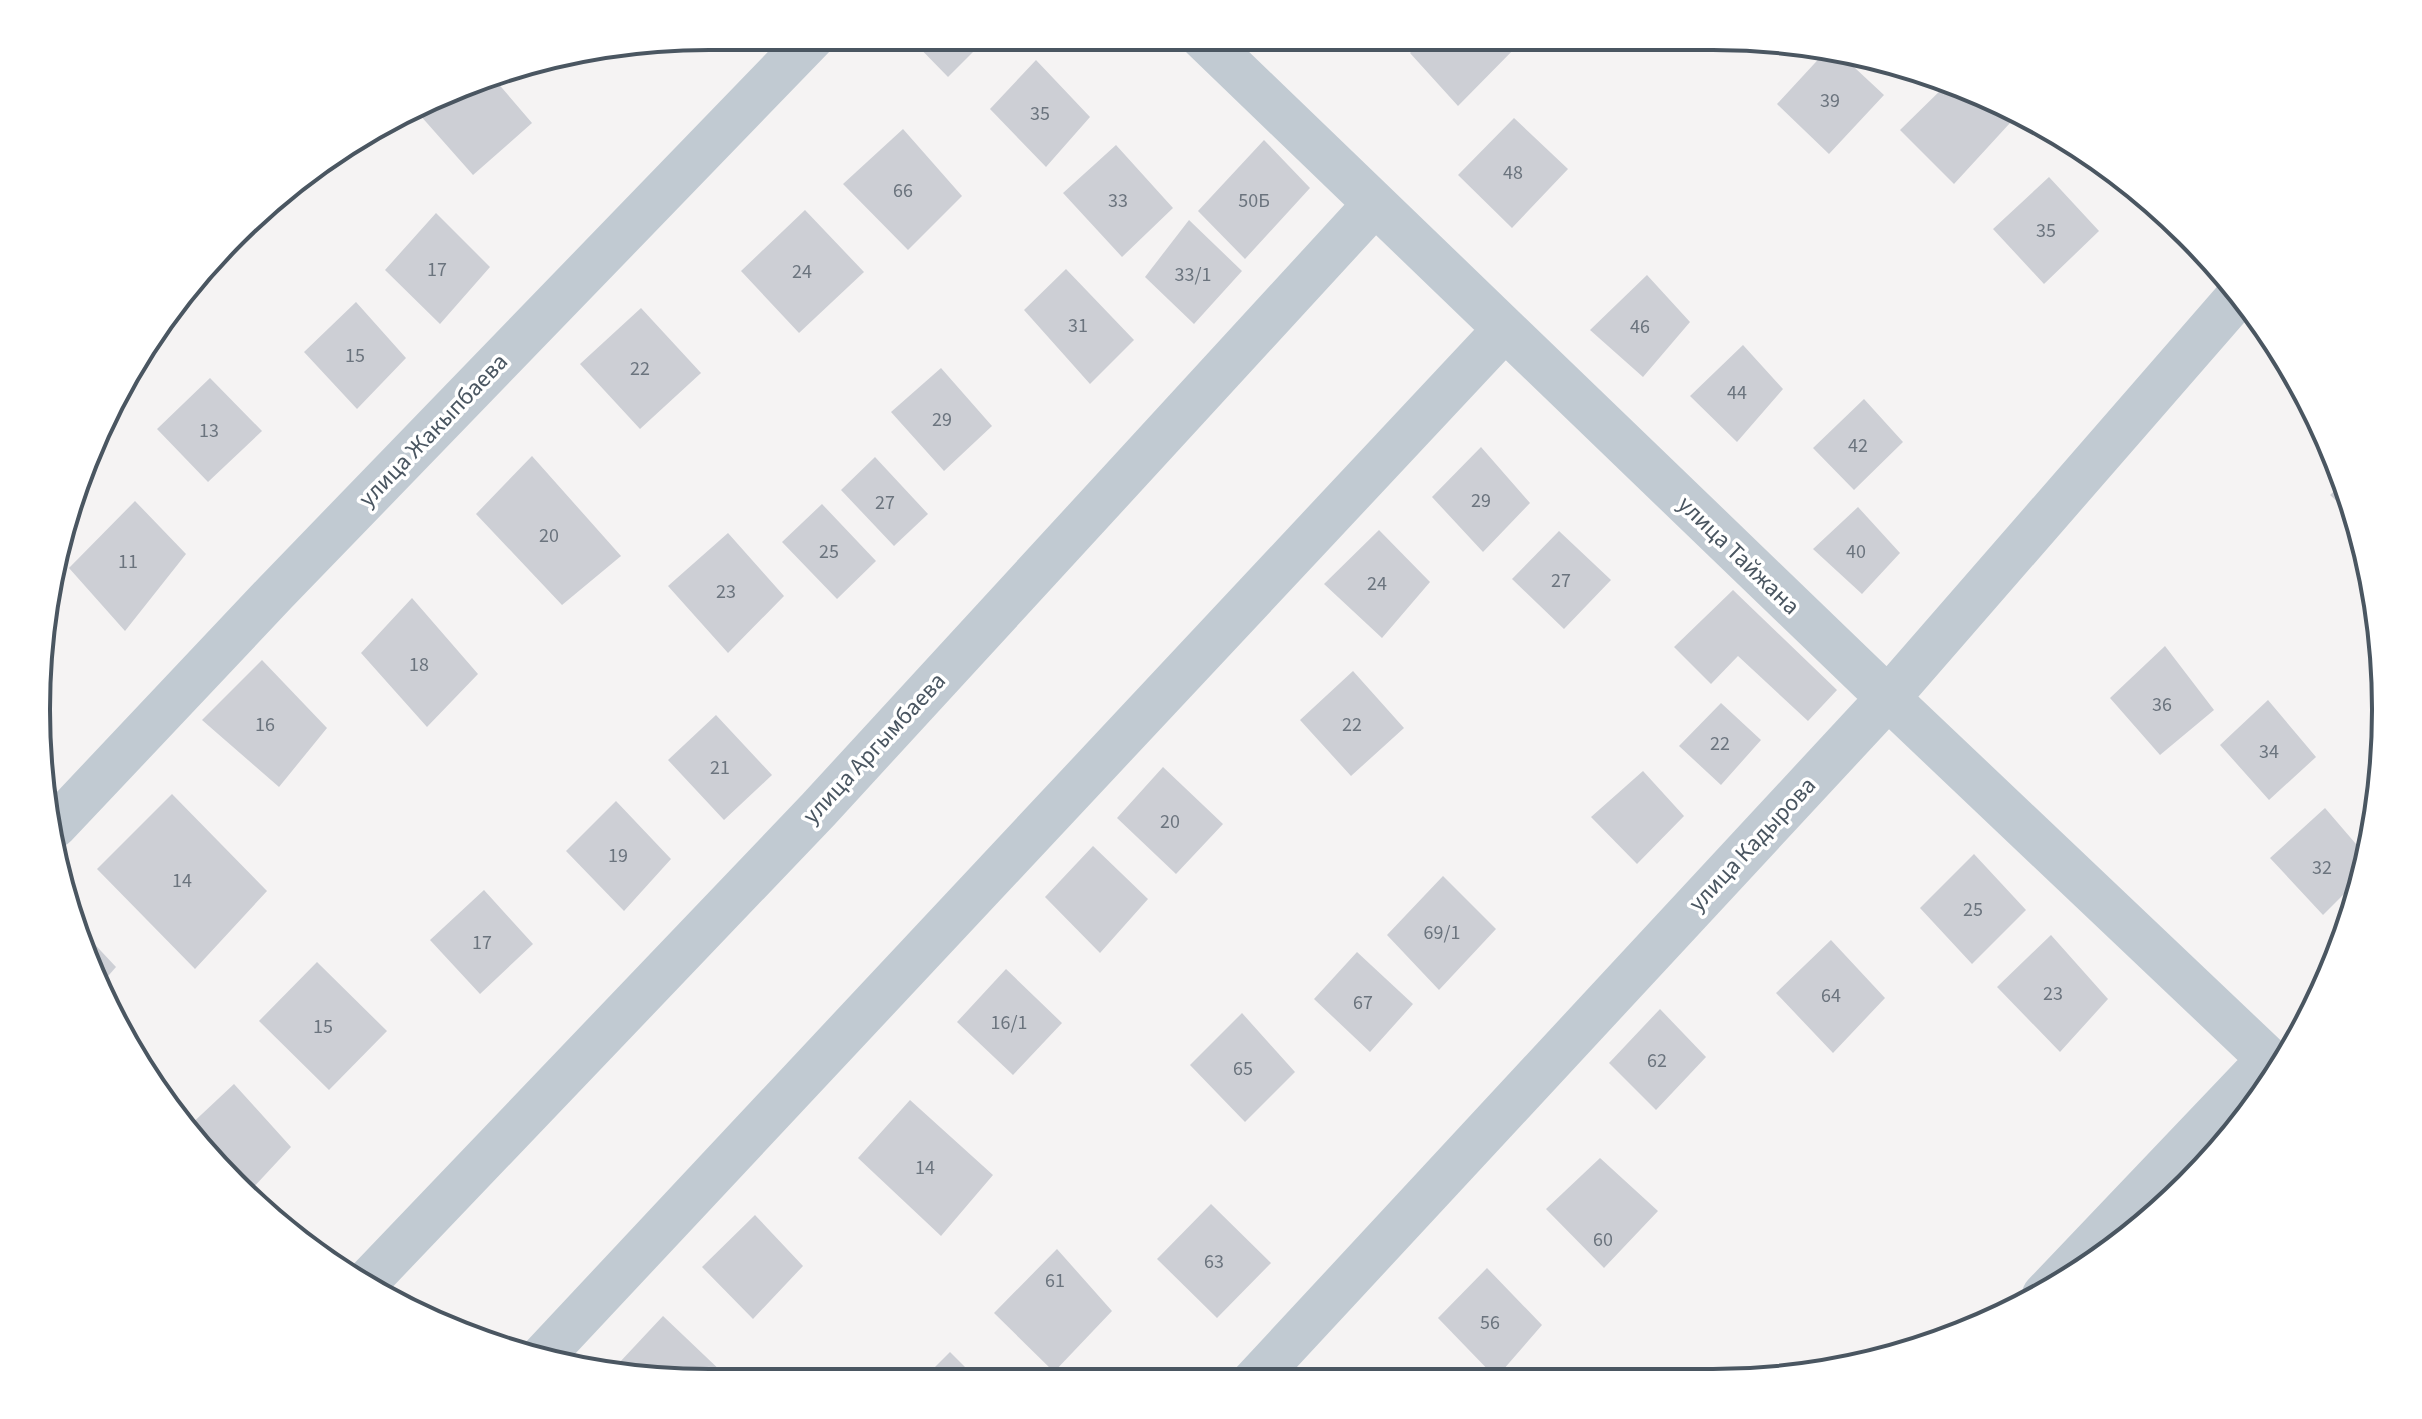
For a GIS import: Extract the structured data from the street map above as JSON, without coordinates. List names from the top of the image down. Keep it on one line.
{"streets":{"street":["улица Жакыпбаева","улица Тайжана","улица Аргымбаева","улица Кадырова"]},"crossings":[["улица Тайжана","улица Аргымбаева"],["улица Тайжана","улица Кадырова"]],"house_numbers":["39","35","48","66","33","50Б","35","17","24","33/1","31","46","15","22","44","29","13","42","29","27","20","25","40","11","27","24","23","18","36","16","22","22","34","21","20","19","32","14","25","69/1","17","23","64","67","16/1","15","62","65","14","60","63","61","56"]}
